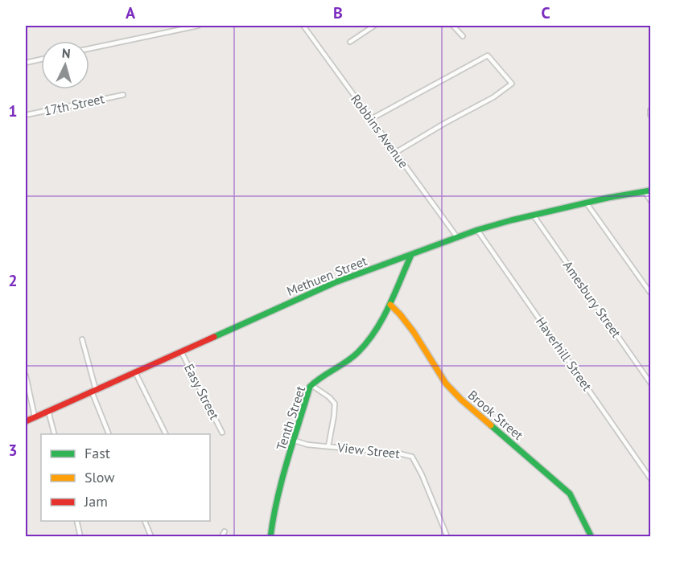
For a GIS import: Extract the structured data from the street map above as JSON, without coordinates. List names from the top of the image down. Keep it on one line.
{"streets":{"street":["17th Street","Robbins Avenue","Methuen Street","Amesbury Street","Haverhill Street","Easy Street","Brook Street","Tenth Street","View Street"]},"crossings":[["Robbins Avenue","Methuen Street"],["Methuen Street","Amesbury Street"],["Methuen Street","Haverhill Street"],["Methuen Street","Easy Street"],["Methuen Street","Tenth Street"],["Brook Street","Tenth Street"],["Tenth Street","View Street"]],"legend":["Fast","Slow","Jam"],"north":"top","grid":{"columns":["A","B","C"],"rows":["1","2","3"]}}
